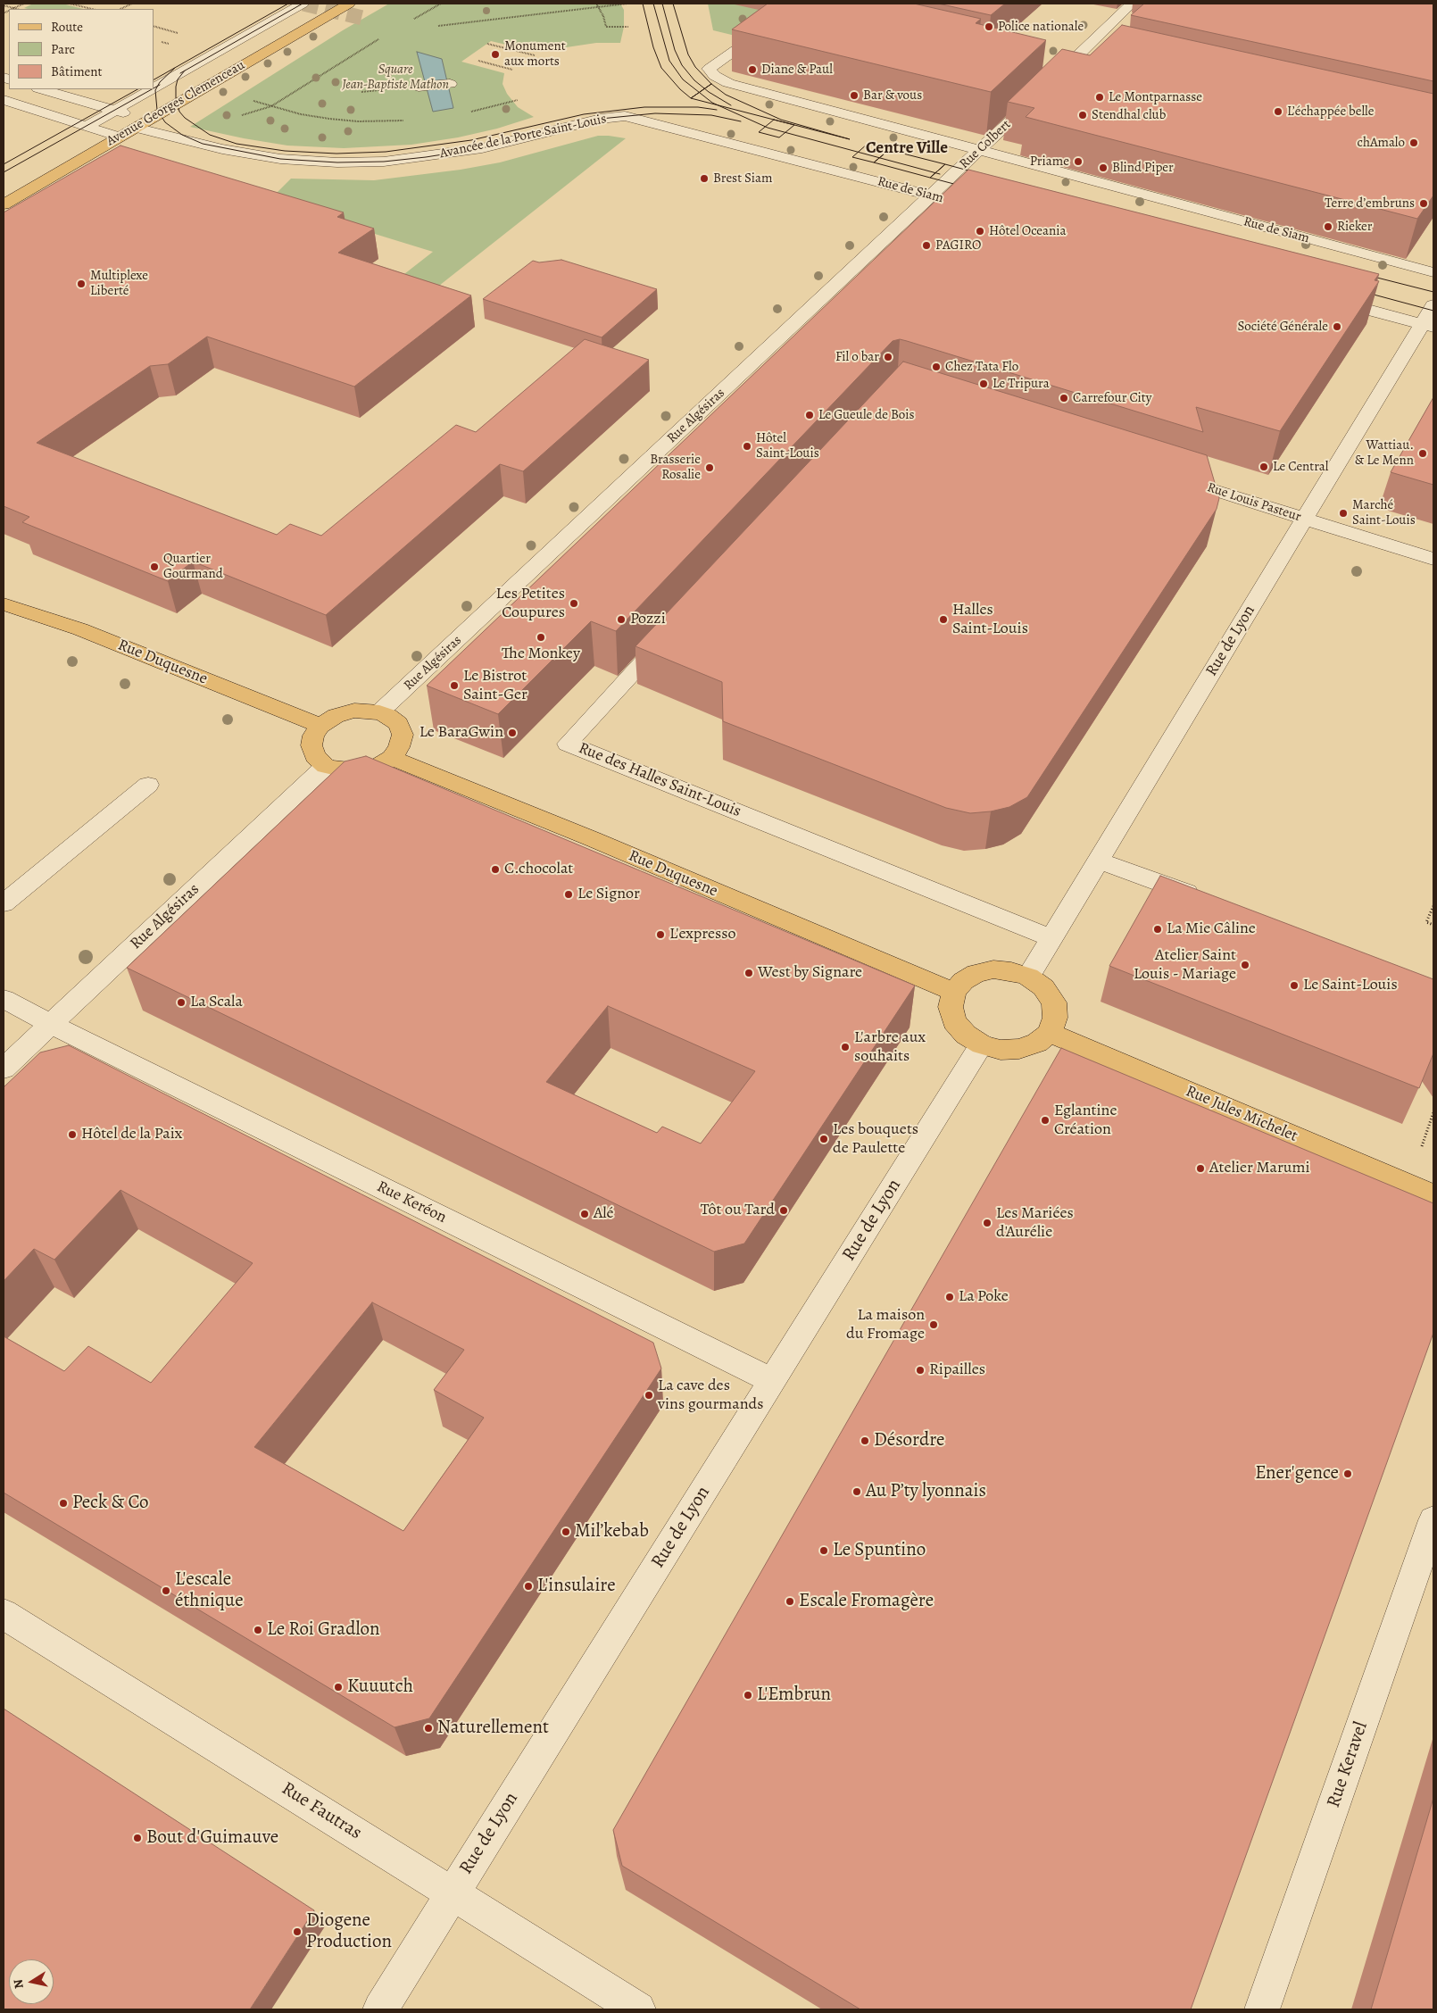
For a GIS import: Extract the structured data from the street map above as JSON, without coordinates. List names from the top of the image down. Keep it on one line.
{"streets":{"main road":["Avenue Georges Clemenceau","Rue Duquesne","Rue Jules Michelet"],"street":["Avancée de la Porte Saint-Louis","Rue Colbert","Rue de Siam","Rue Algésiras","Rue Louis Pasteur","Rue de Lyon","Rue des Halles Saint-Louis","Rue Keréon","Rue Keravel","Rue Fautras"]},"crossings":[["Avenue Georges Clemenceau","Avancée de la Porte Saint-Louis"],["Avancée de la Porte Saint-Louis","Rue de Siam"],["Rue Colbert","Rue de Siam"],["Rue Colbert","Rue Algésiras"],["Rue de Siam","Rue Algésiras"],["Rue Algésiras","Rue Duquesne"],["Rue Algésiras","Rue Keréon"],["Rue Louis Pasteur","Rue de Lyon"],["Rue de Lyon","Rue Duquesne"],["Rue de Lyon","Rue des Halles Saint-Louis"],["Rue de Lyon","Rue Jules Michelet"],["Rue de Lyon","Rue Keréon"],["Rue de Lyon","Rue Fautras"],["Rue Duquesne","Rue Jules Michelet"]],"districts":["Centre Ville"],"parks":["Square Jean-Baptiste Mathon"],"places":["Police nationale","Monument aux morts","Diane & Paul","Bar & vous","Le Montparnasse","L’échappée belle","Stendhal club","chAmalo","Priame","Blind Piper","Brest Siam","Terre d’embruns","Rieker","Hôtel Oceania","PAGIRO","Multiplexe Liberté","Société Générale","Fil o bar","Chez Tata Flo","Le Tripura","Carrefour City","Le Gueule de Bois","Hôtel Saint-Louis","Wattiau. & Le Menn","Le Central","Brasserie Rosalie","Marché Saint-Louis","Quartier Gourmand","Les Petites Coupures","Pozzi","Halles Saint-Louis","The Monkey","Le Bistrot Saint-Ger","Le BaraGwin","C.chocolat","Le Signor","La Mie Câline","L'expresso","Atelier Saint Louis - Mariage","West by Signare","Le Saint-Louis","La Scala","L'arbre aux souhaits","Eglantine Création","Hôtel de la Paix","Les bouquets de Paulette","Atelier Marumi","Tôt ou Tard","Alé","Les Mariées d'Aurélie","La Poke","La maison du Fromage","Ripailles","La cave des vins gourmands","Désordre","Ener'gence","Au P’ty lyonnais","Peck & Co","Mil’kebab","Le Spuntino","L'insulaire","L'escale éthnique","Escale Fromagère","Le Roi Gradlon","Kuuutch","L'Embrun","Naturellement","Bout d'Guimauve","Diogene Production"],"legend":["Route","Parc","Bâtiment"],"north":"left"}
